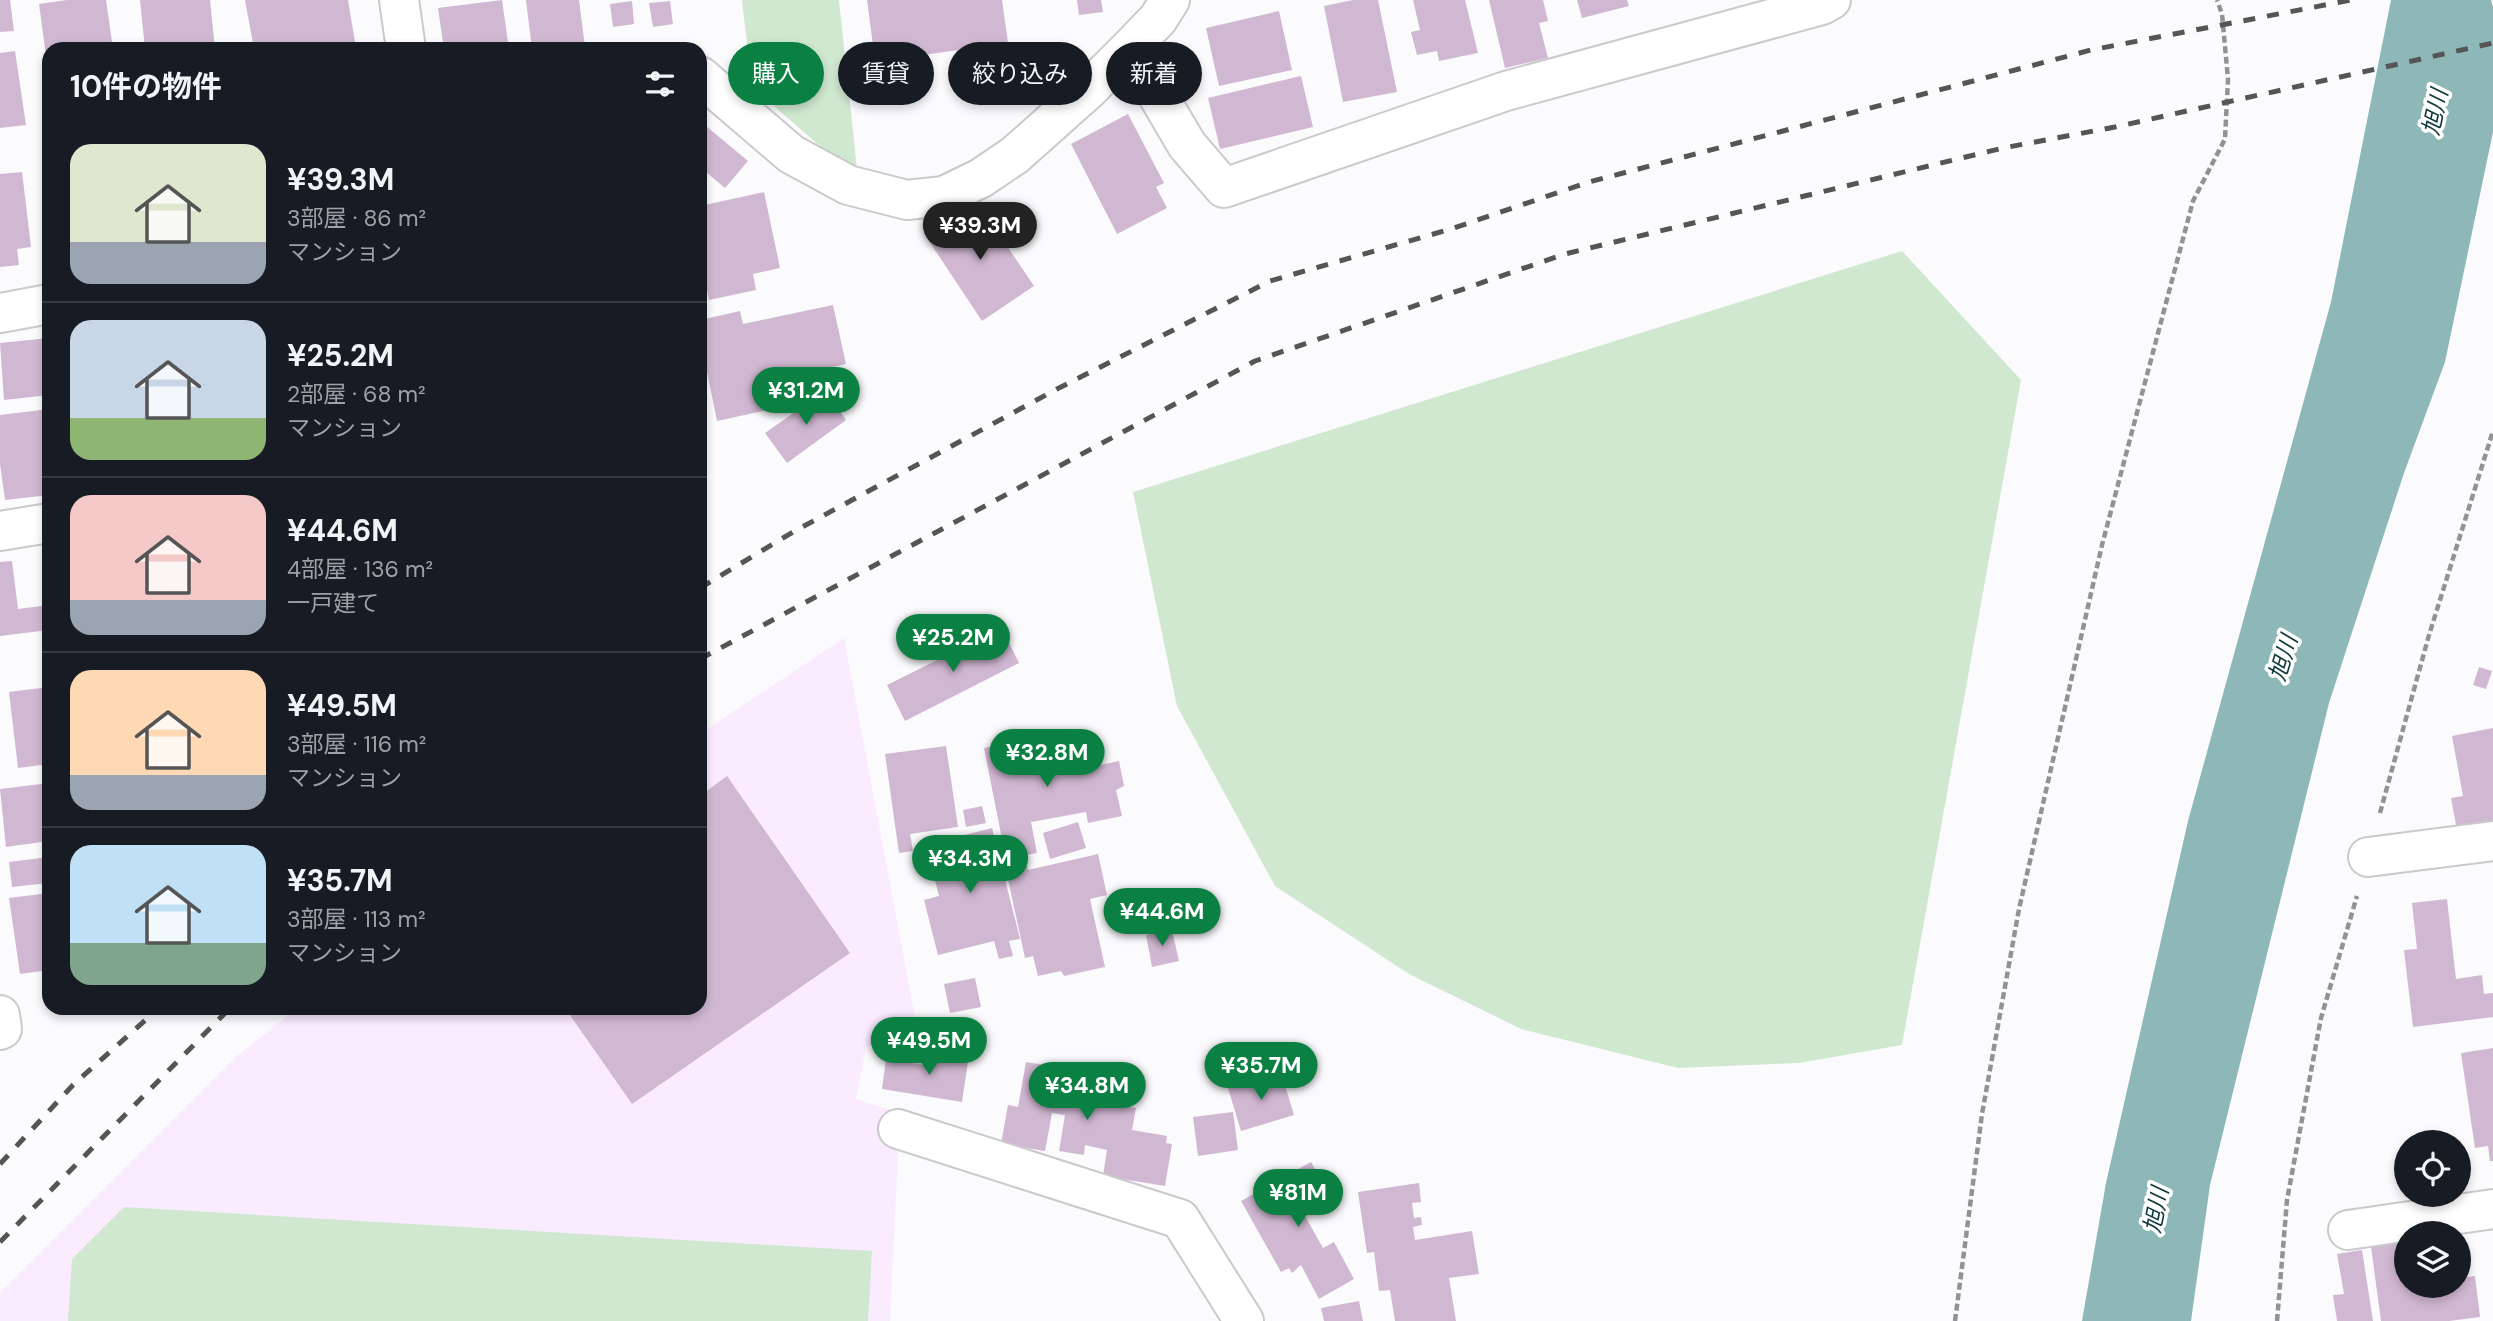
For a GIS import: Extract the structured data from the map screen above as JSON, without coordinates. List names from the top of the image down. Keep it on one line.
{"water":["旭川"],"page":{"chip":["購入","賃貸","絞り込み","新着"],"heading":"10件の物件","list":[{"name":"¥39.3M","note":"3部屋 · 86 m² · マンション"},{"name":"¥25.2M","note":"2部屋 · 68 m² · マンション"},{"name":"¥44.6M","note":"4部屋 · 136 m² · 一戸建て"},{"name":"¥49.5M","note":"3部屋 · 116 m² · マンション"},{"name":"¥35.7M","note":"3部屋 · 113 m² · マンション"}],"price":["¥39.3M","¥31.2M","¥25.2M","¥32.8M","¥34.3M","¥44.6M","¥49.5M","¥35.7M","¥34.8M","¥81M"]}}
